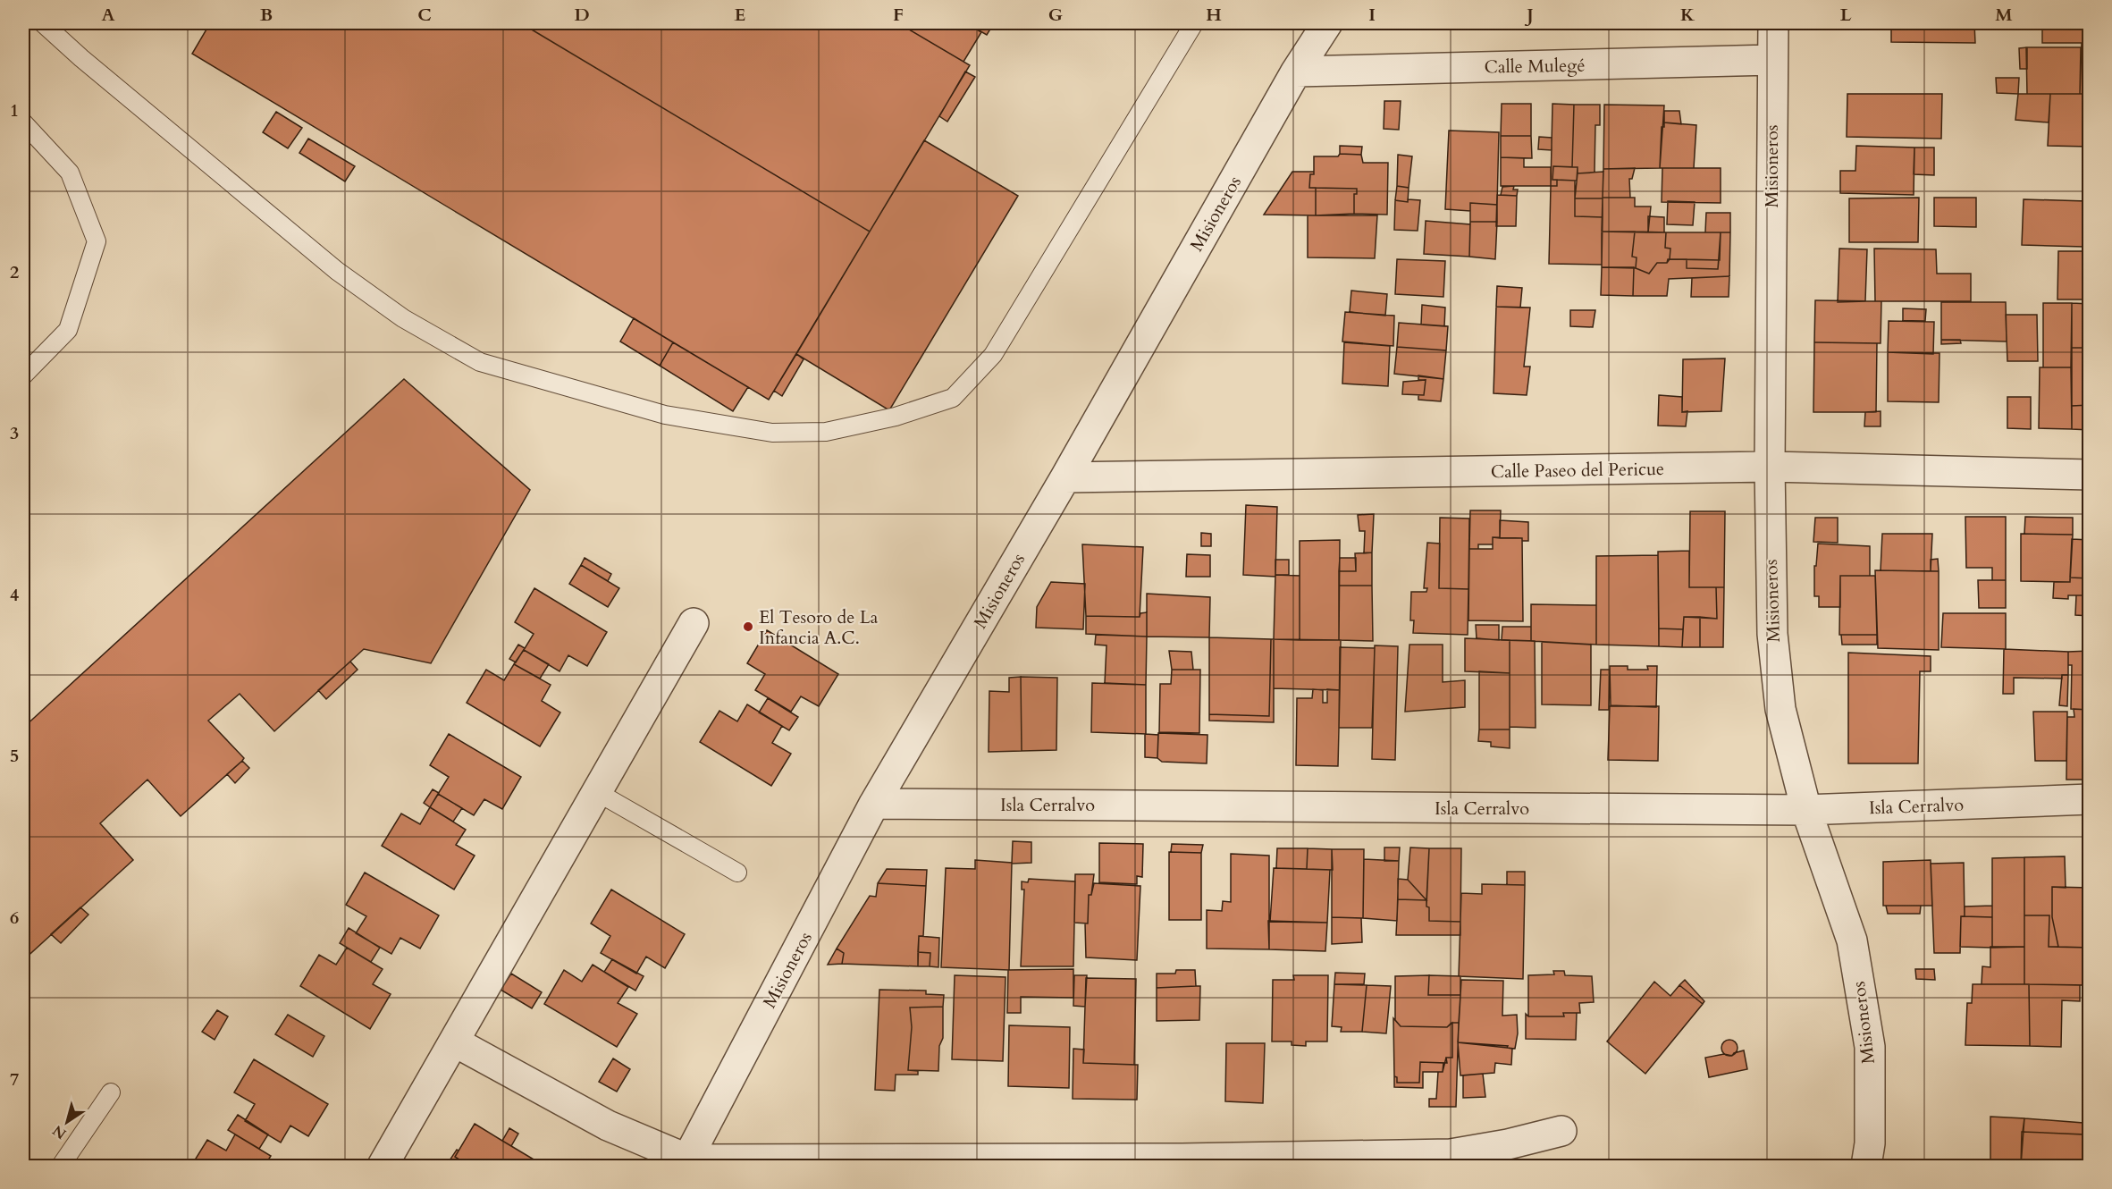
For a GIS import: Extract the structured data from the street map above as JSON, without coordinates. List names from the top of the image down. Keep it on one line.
{"streets":{"street":["Calle Mulegé","Misioneros","Calle Paseo del Pericue","Isla Cerralvo"]},"crossings":[["Calle Mulegé","Misioneros"],["Misioneros","Calle Paseo del Pericue"],["Misioneros","Isla Cerralvo"]],"places":["El Tesoro de La Infancia A.C."],"north":"bottom left","grid":{"columns":["A","B","C","D","E","F","G","H","I","J","K","L","M"],"rows":["1","2","3","4","5","6","7"]}}
